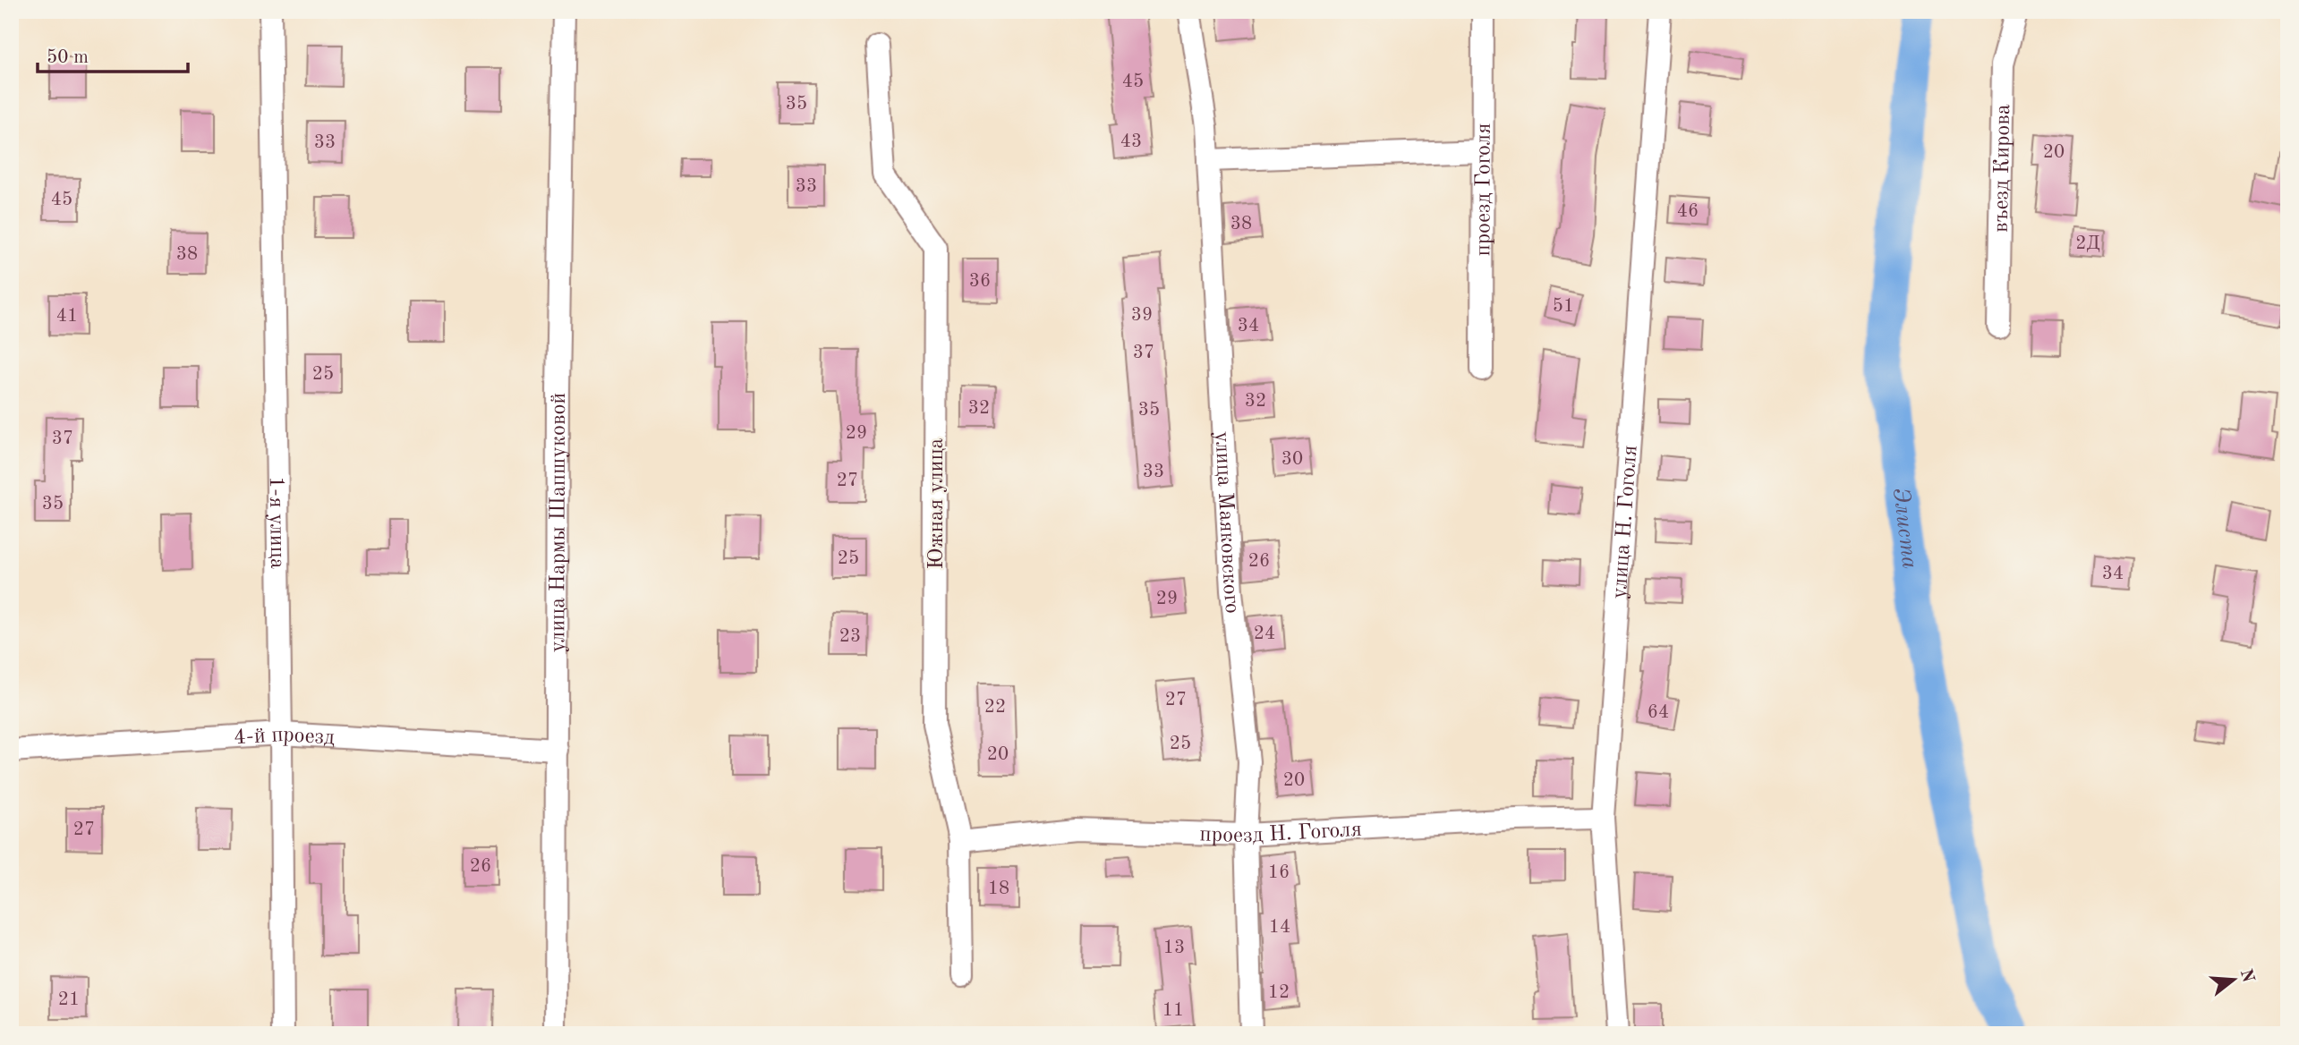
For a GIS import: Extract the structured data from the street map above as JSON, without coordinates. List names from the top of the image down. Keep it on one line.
{"streets":{"street":["въезд Кирова","проезд Гоголя","Южная улица","1-я улица","улица Нармы Шапшуковой","улица Маяковского","улица Н. Гоголя","4-й проезд","проезд Н. Гоголя"]},"crossings":[["Южная улица","проезд Н. Гоголя"],["1-я улица","4-й проезд"],["улица Нармы Шапшуковой","4-й проезд"],["улица Маяковского","проезд Н. Гоголя"],["улица Н. Гоголя","проезд Н. Гоголя"]],"water":["Элиста"],"house_numbers":["45","35","43","33","20","33","45","46","38","2Д","38","36","51","39","41","34","37","25","32","32","35","29","37","30","33","27","35","25","26","34","29","24","23","27","22","64","25","20","20","27","26","16","18","14","13","12","21","11"],"scale_bar":"50 m","north":"right"}
